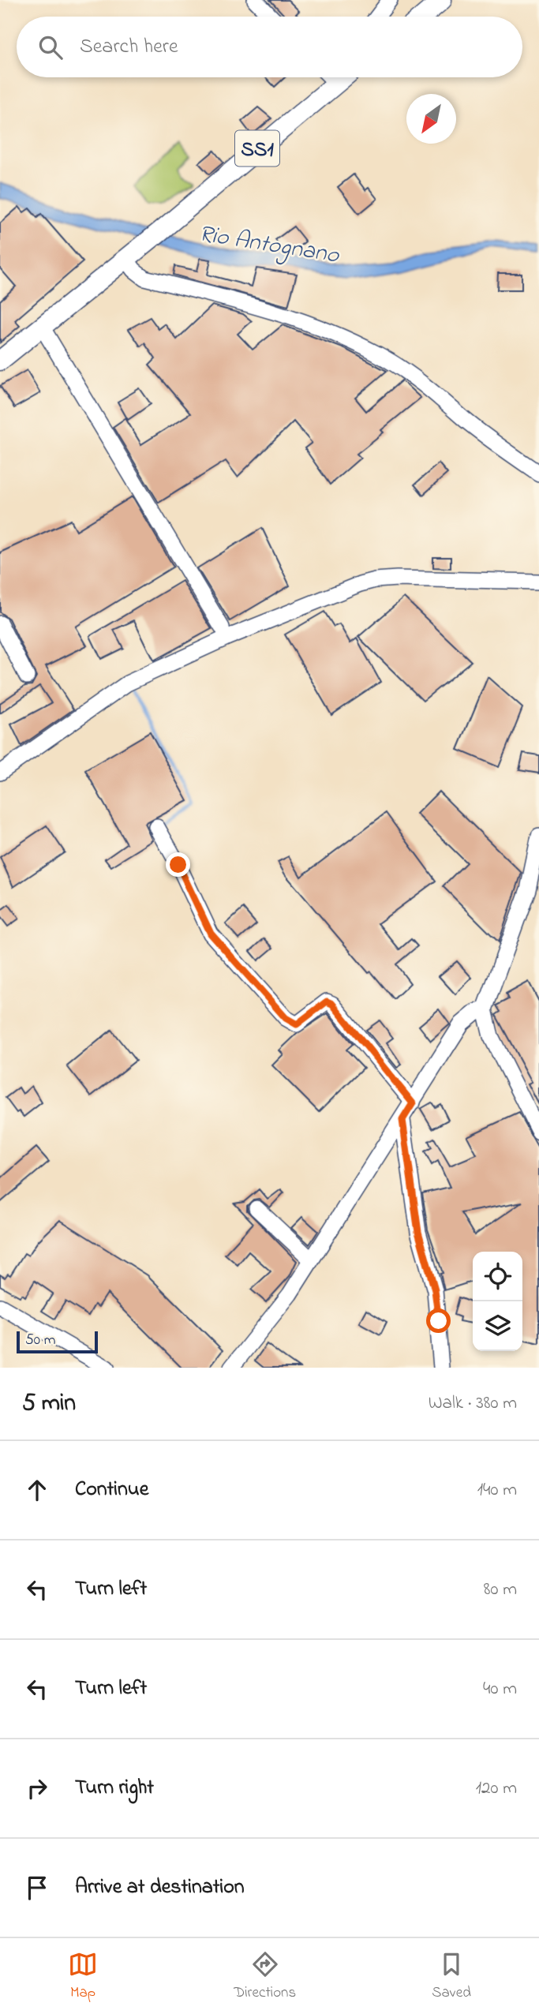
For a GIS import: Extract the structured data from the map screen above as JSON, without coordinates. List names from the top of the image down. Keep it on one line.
{"streets":{"main road":["SS1"]},"water":["Rio Antognano"],"scale_bar":"50 m","north":"bottom left","page":{"search":"Search here","scale":"50 m","heading":["5 min","Walk · 380 m"],"list":[["Continue","140 m"],["Turn left","80 m"],["Turn left","40 m"],["Turn right","120 m"],"Arrive at destination"],"nav":["Map","Directions","Saved"]}}
